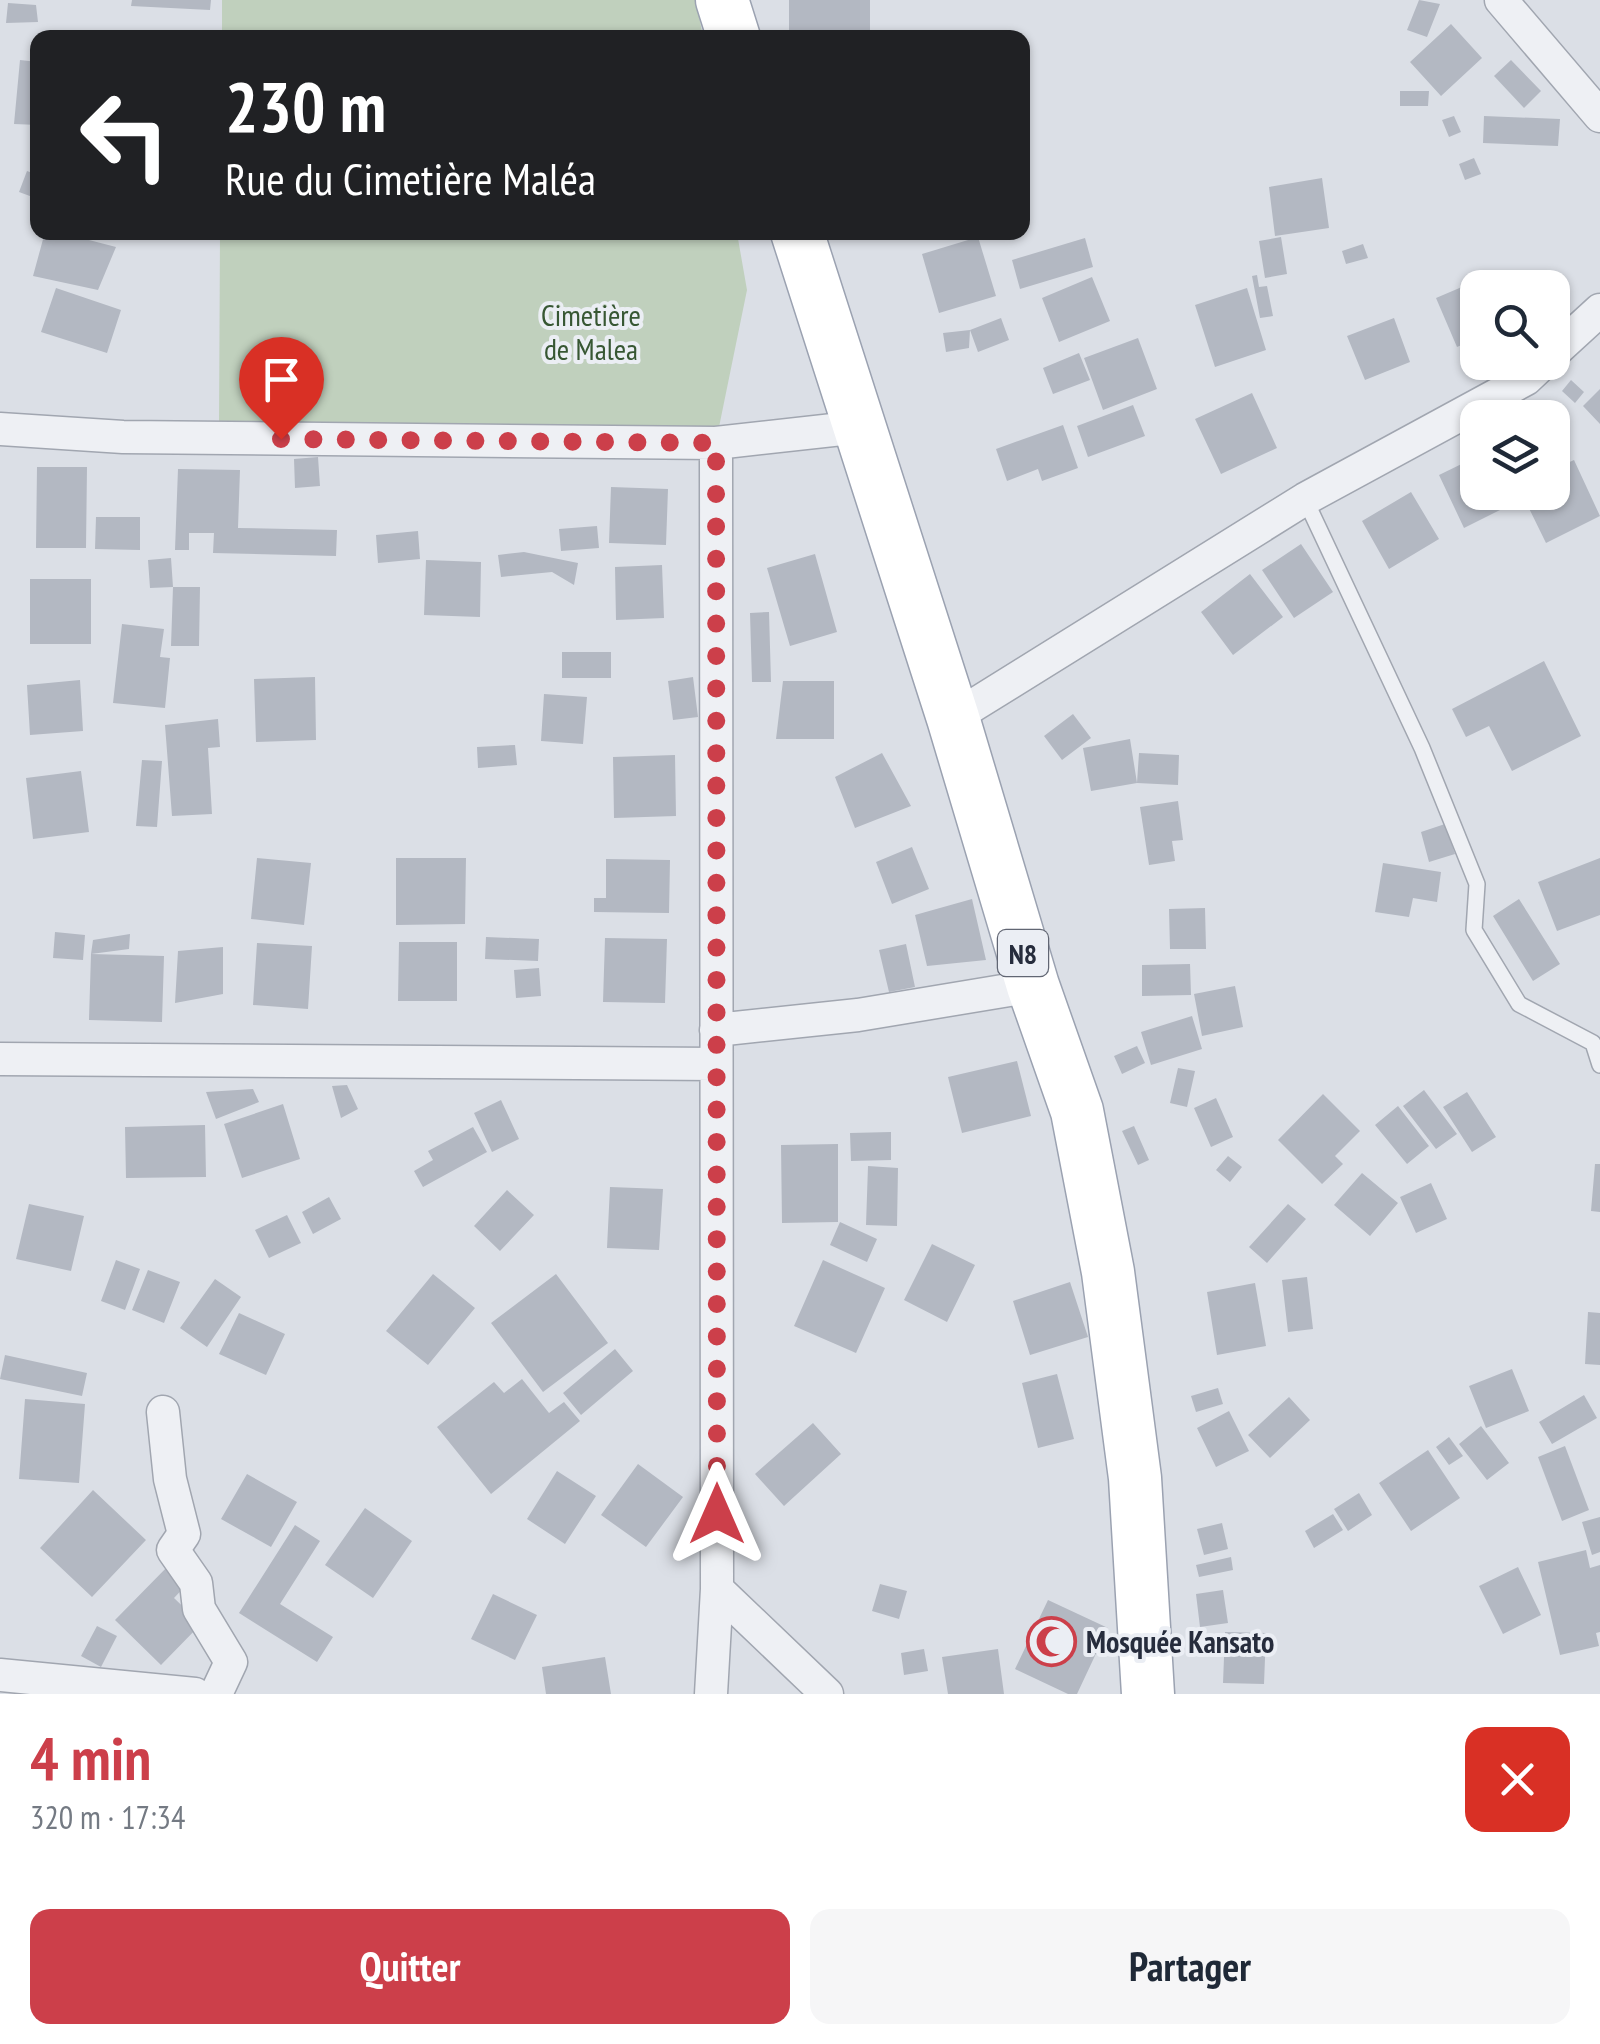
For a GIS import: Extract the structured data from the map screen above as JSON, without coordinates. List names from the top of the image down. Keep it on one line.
{"streets":{"main road":["N8"]},"parks":["Cimetière de Malea"],"places":{"mosque":["Mosquée Kansato"]},"page":{"turn":["230 m","Rue du Cimetière Maléa"],"heading":["4 min","320 m · 17:34"],"buttons":["Quitter","Partager"]}}
